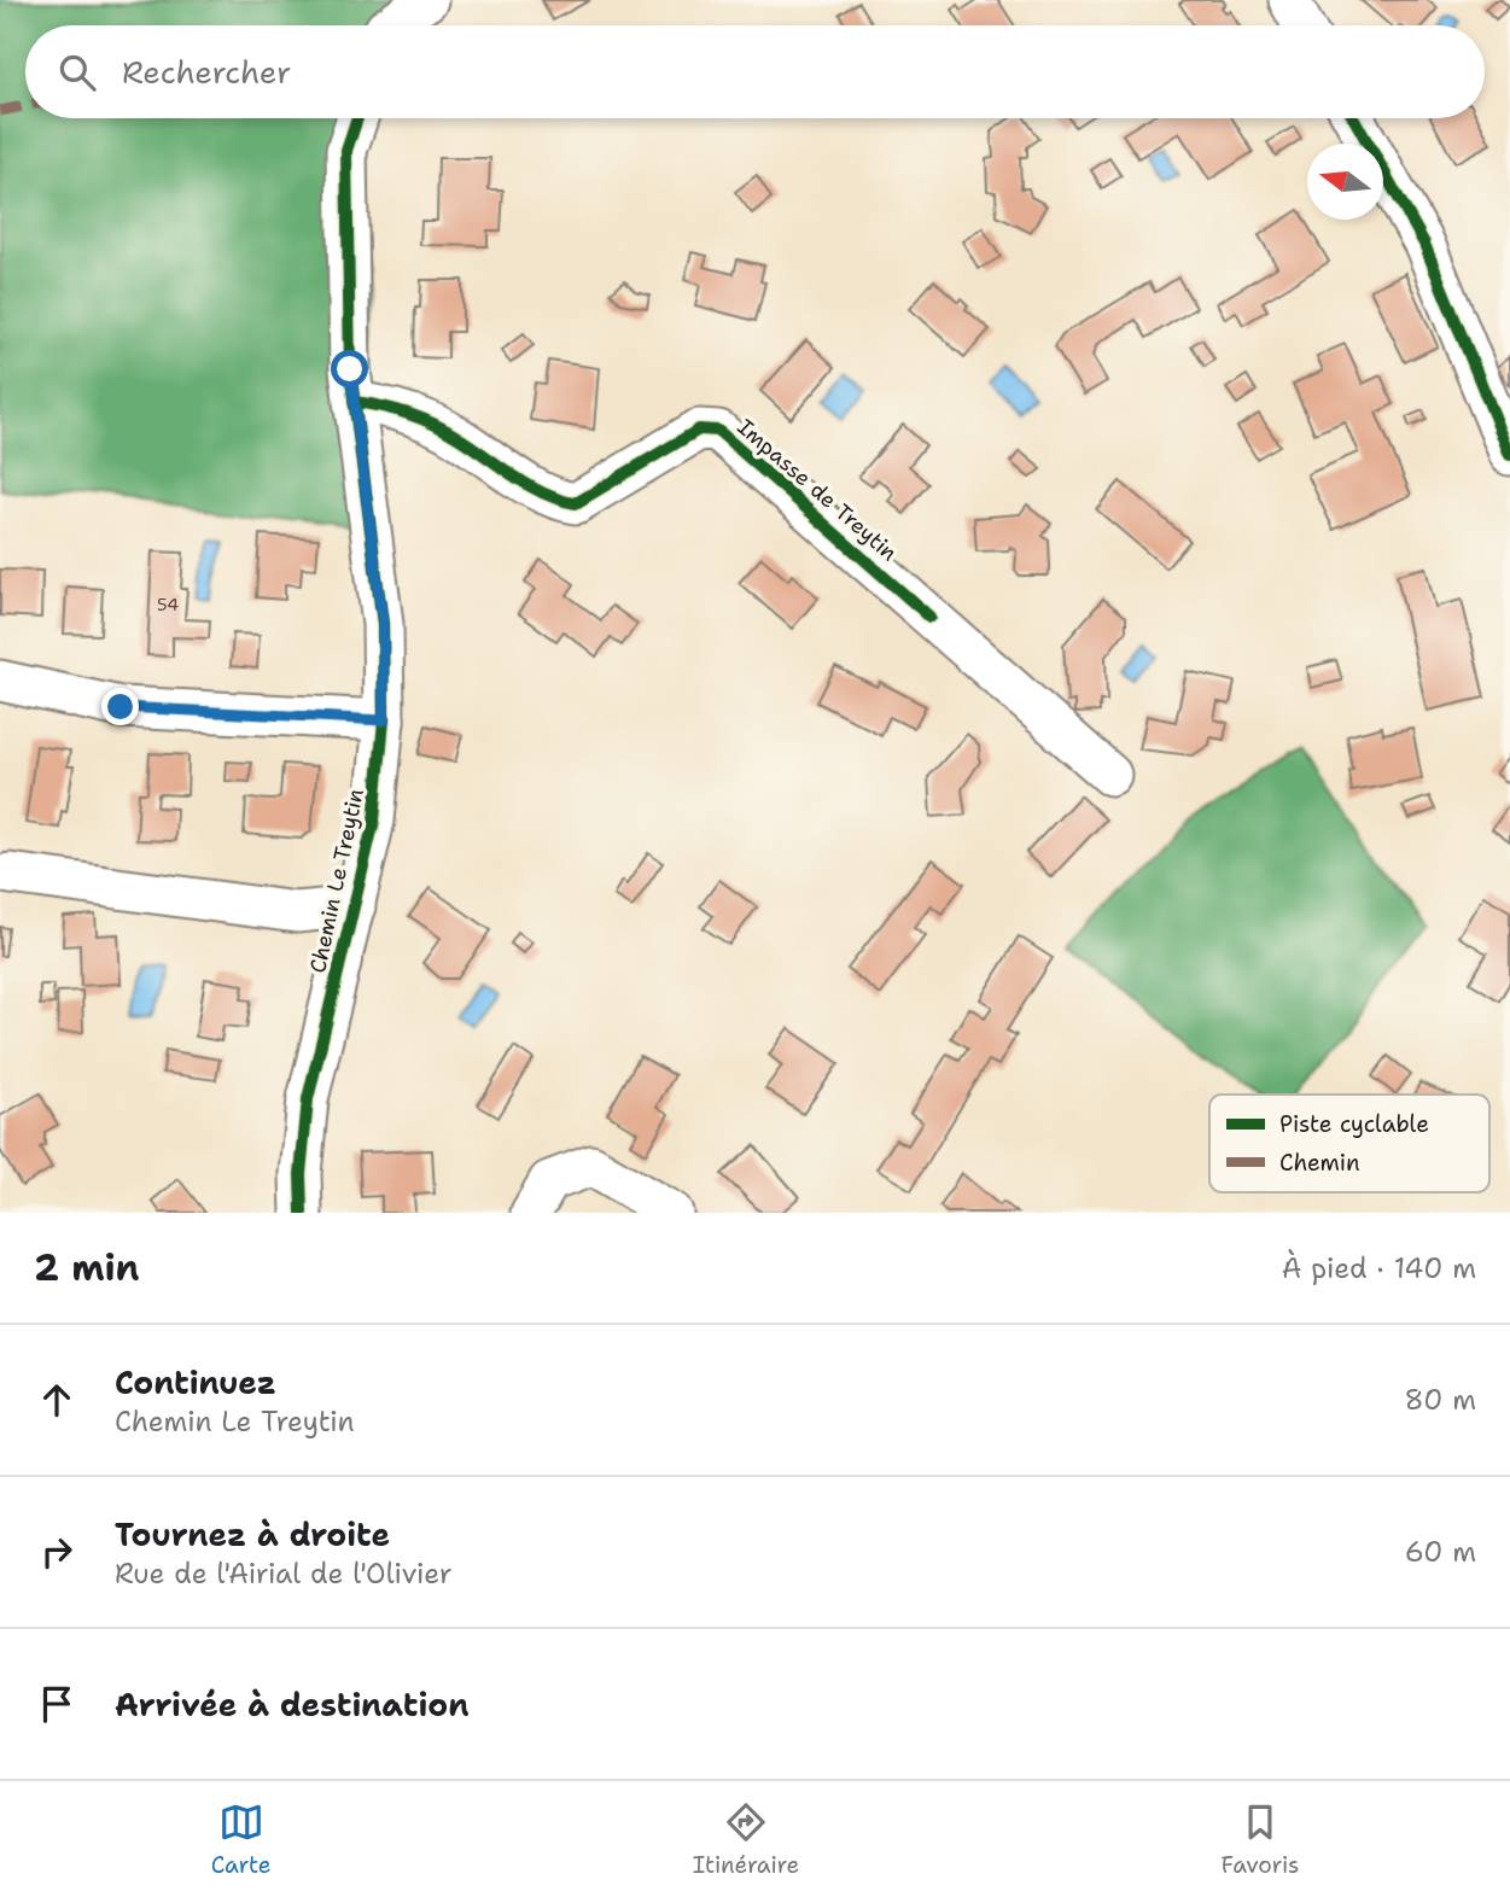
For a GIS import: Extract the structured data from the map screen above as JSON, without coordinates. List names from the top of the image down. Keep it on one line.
{"streets":{"street":["Impasse de Treytin","Chemin Le Treytin"]},"crossings":[["Impasse de Treytin","Chemin Le Treytin"]],"house_numbers":["54"],"legend":["Piste cyclable","Chemin"],"north":"left","page":{"search":"Rechercher","heading":["2 min","À pied · 140 m"],"list":[["Continuez","Chemin Le Treytin","80 m"],["Tournez à droite","Rue de l'Airial de l'Olivier","60 m"],"Arrivée à destination"],"nav":["Carte","Itinéraire","Favoris"]}}
